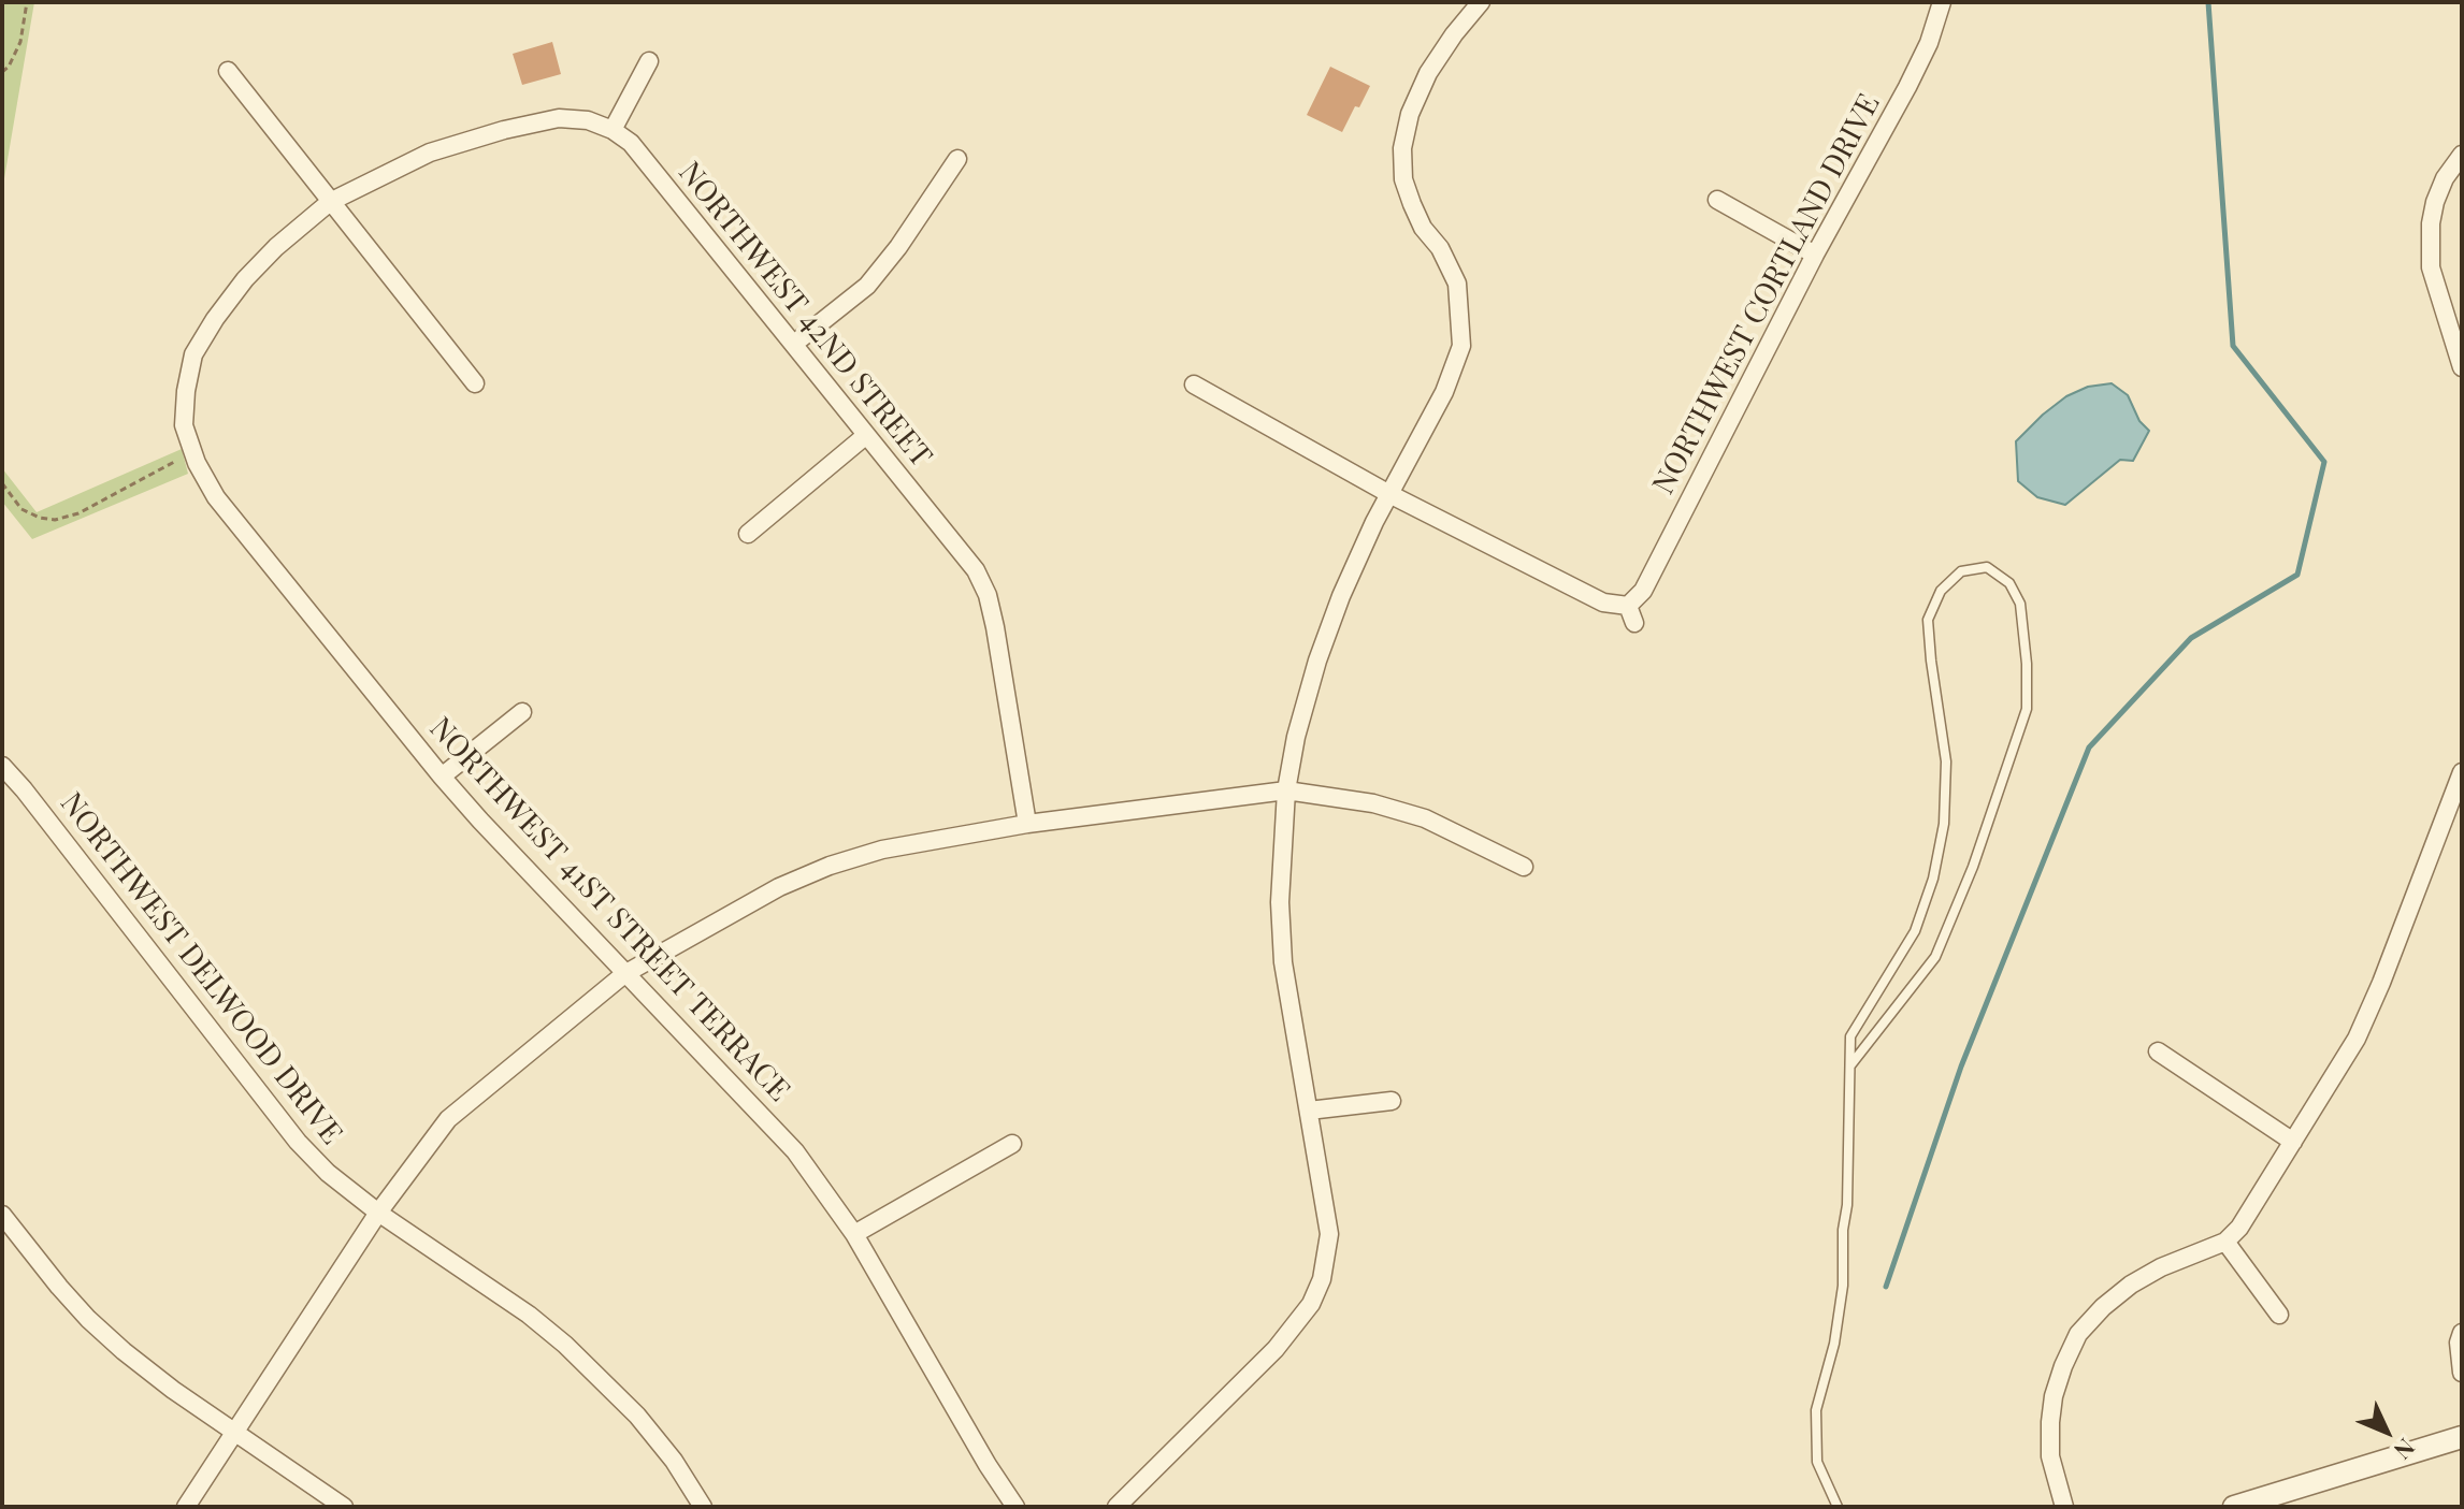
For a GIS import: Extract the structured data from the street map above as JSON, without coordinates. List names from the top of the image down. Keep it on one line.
{"streets":{"street":["NORTHWEST CORTLAND DRIVE","NORTHWEST 42ND STREET","NORTHWEST 41ST STREET TERRACE","NORTHWEST DELWOOD DRIVE"]},"crossings":[["NORTHWEST 42ND STREET","NORTHWEST 41ST STREET TERRACE"]],"north":"bottom right"}
